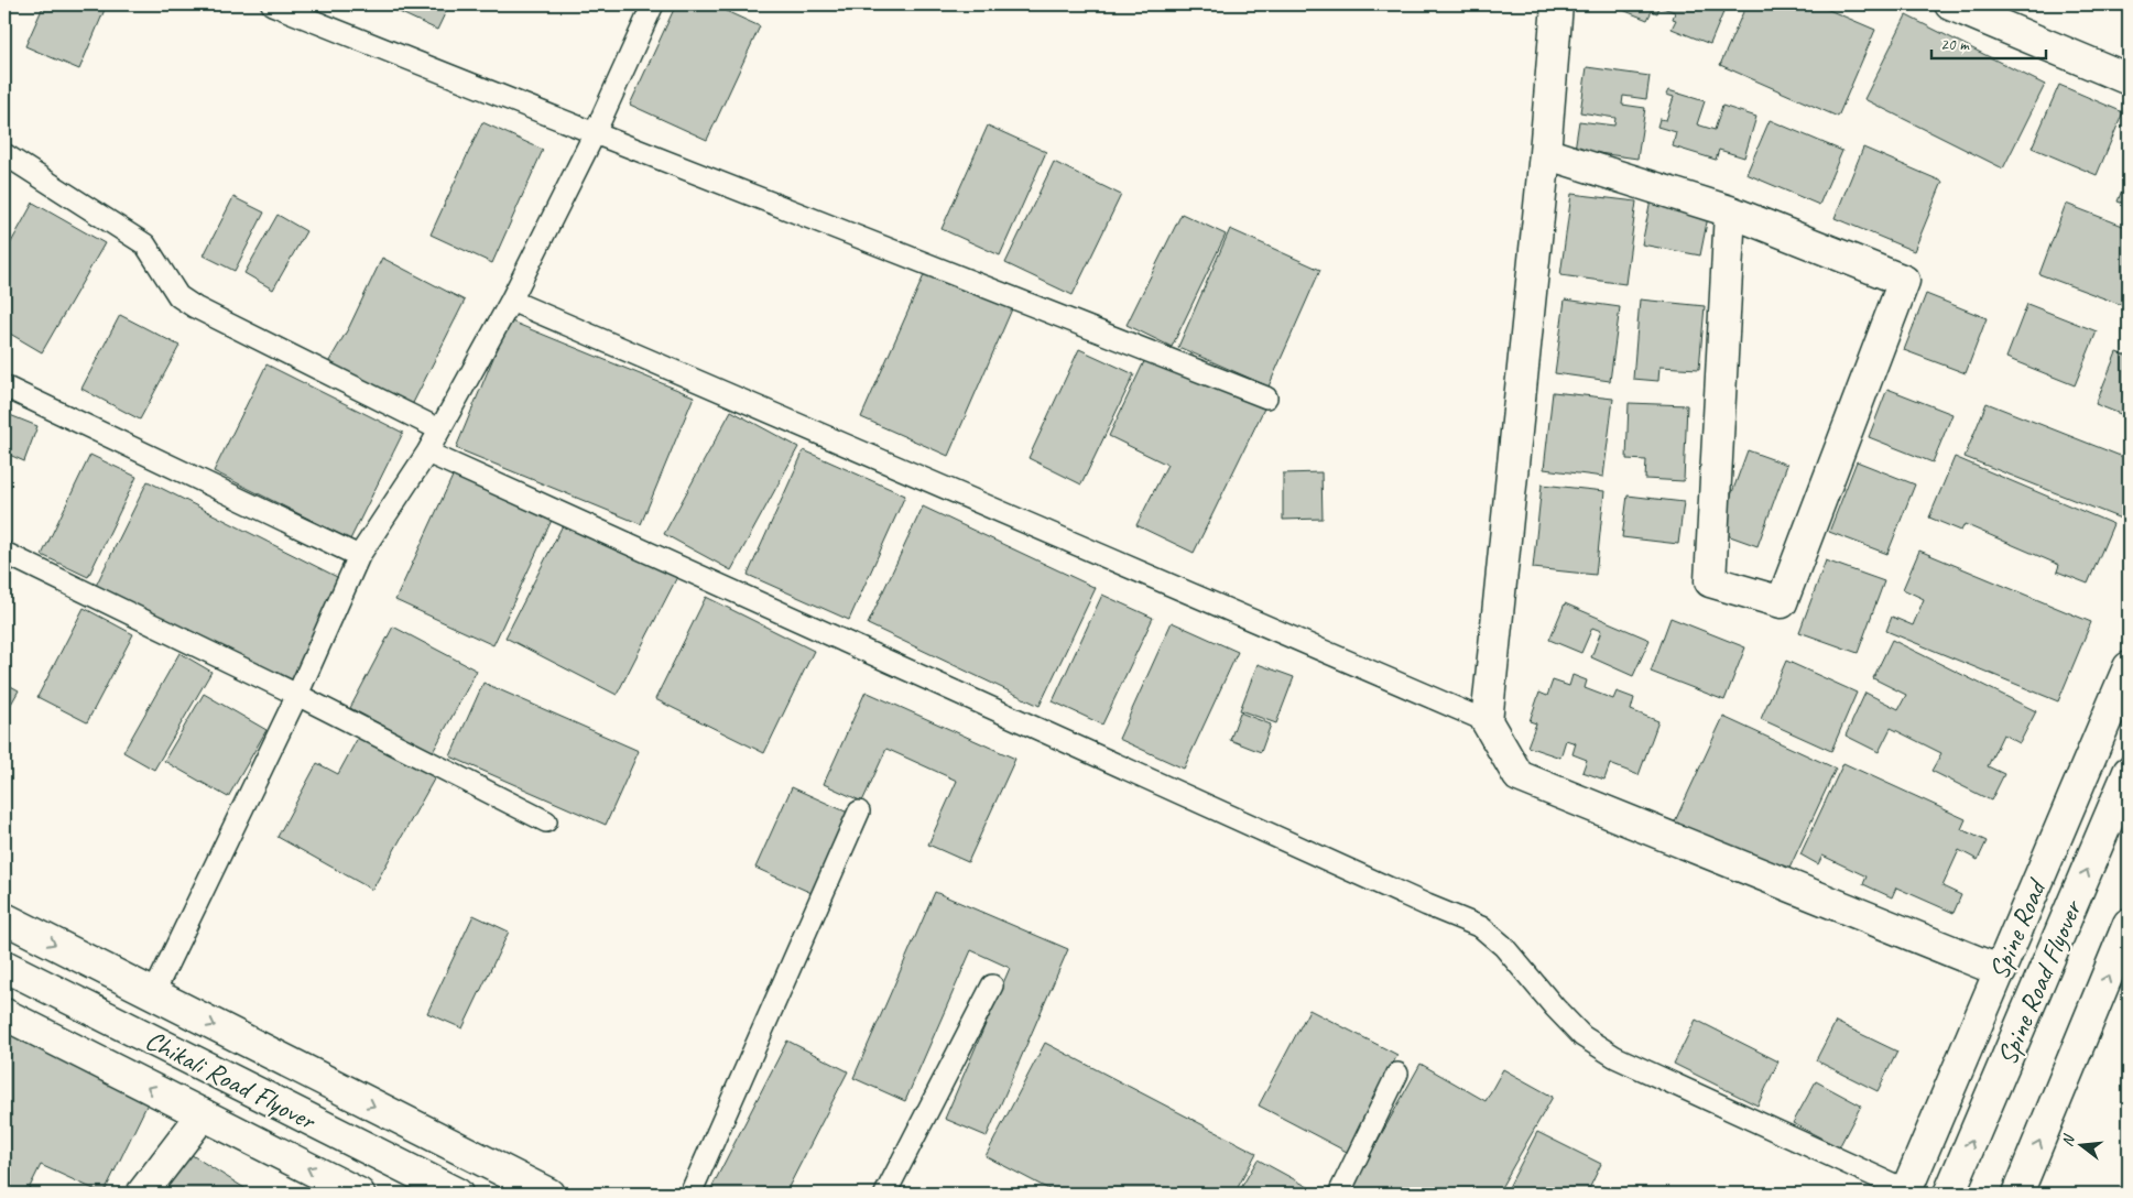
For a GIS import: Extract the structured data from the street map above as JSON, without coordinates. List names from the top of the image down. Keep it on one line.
{"streets":{"street":["Spine Road","Spine Road Flyover","Chikali Road Flyover"]},"scale_bar":"20 m","north":"left"}
